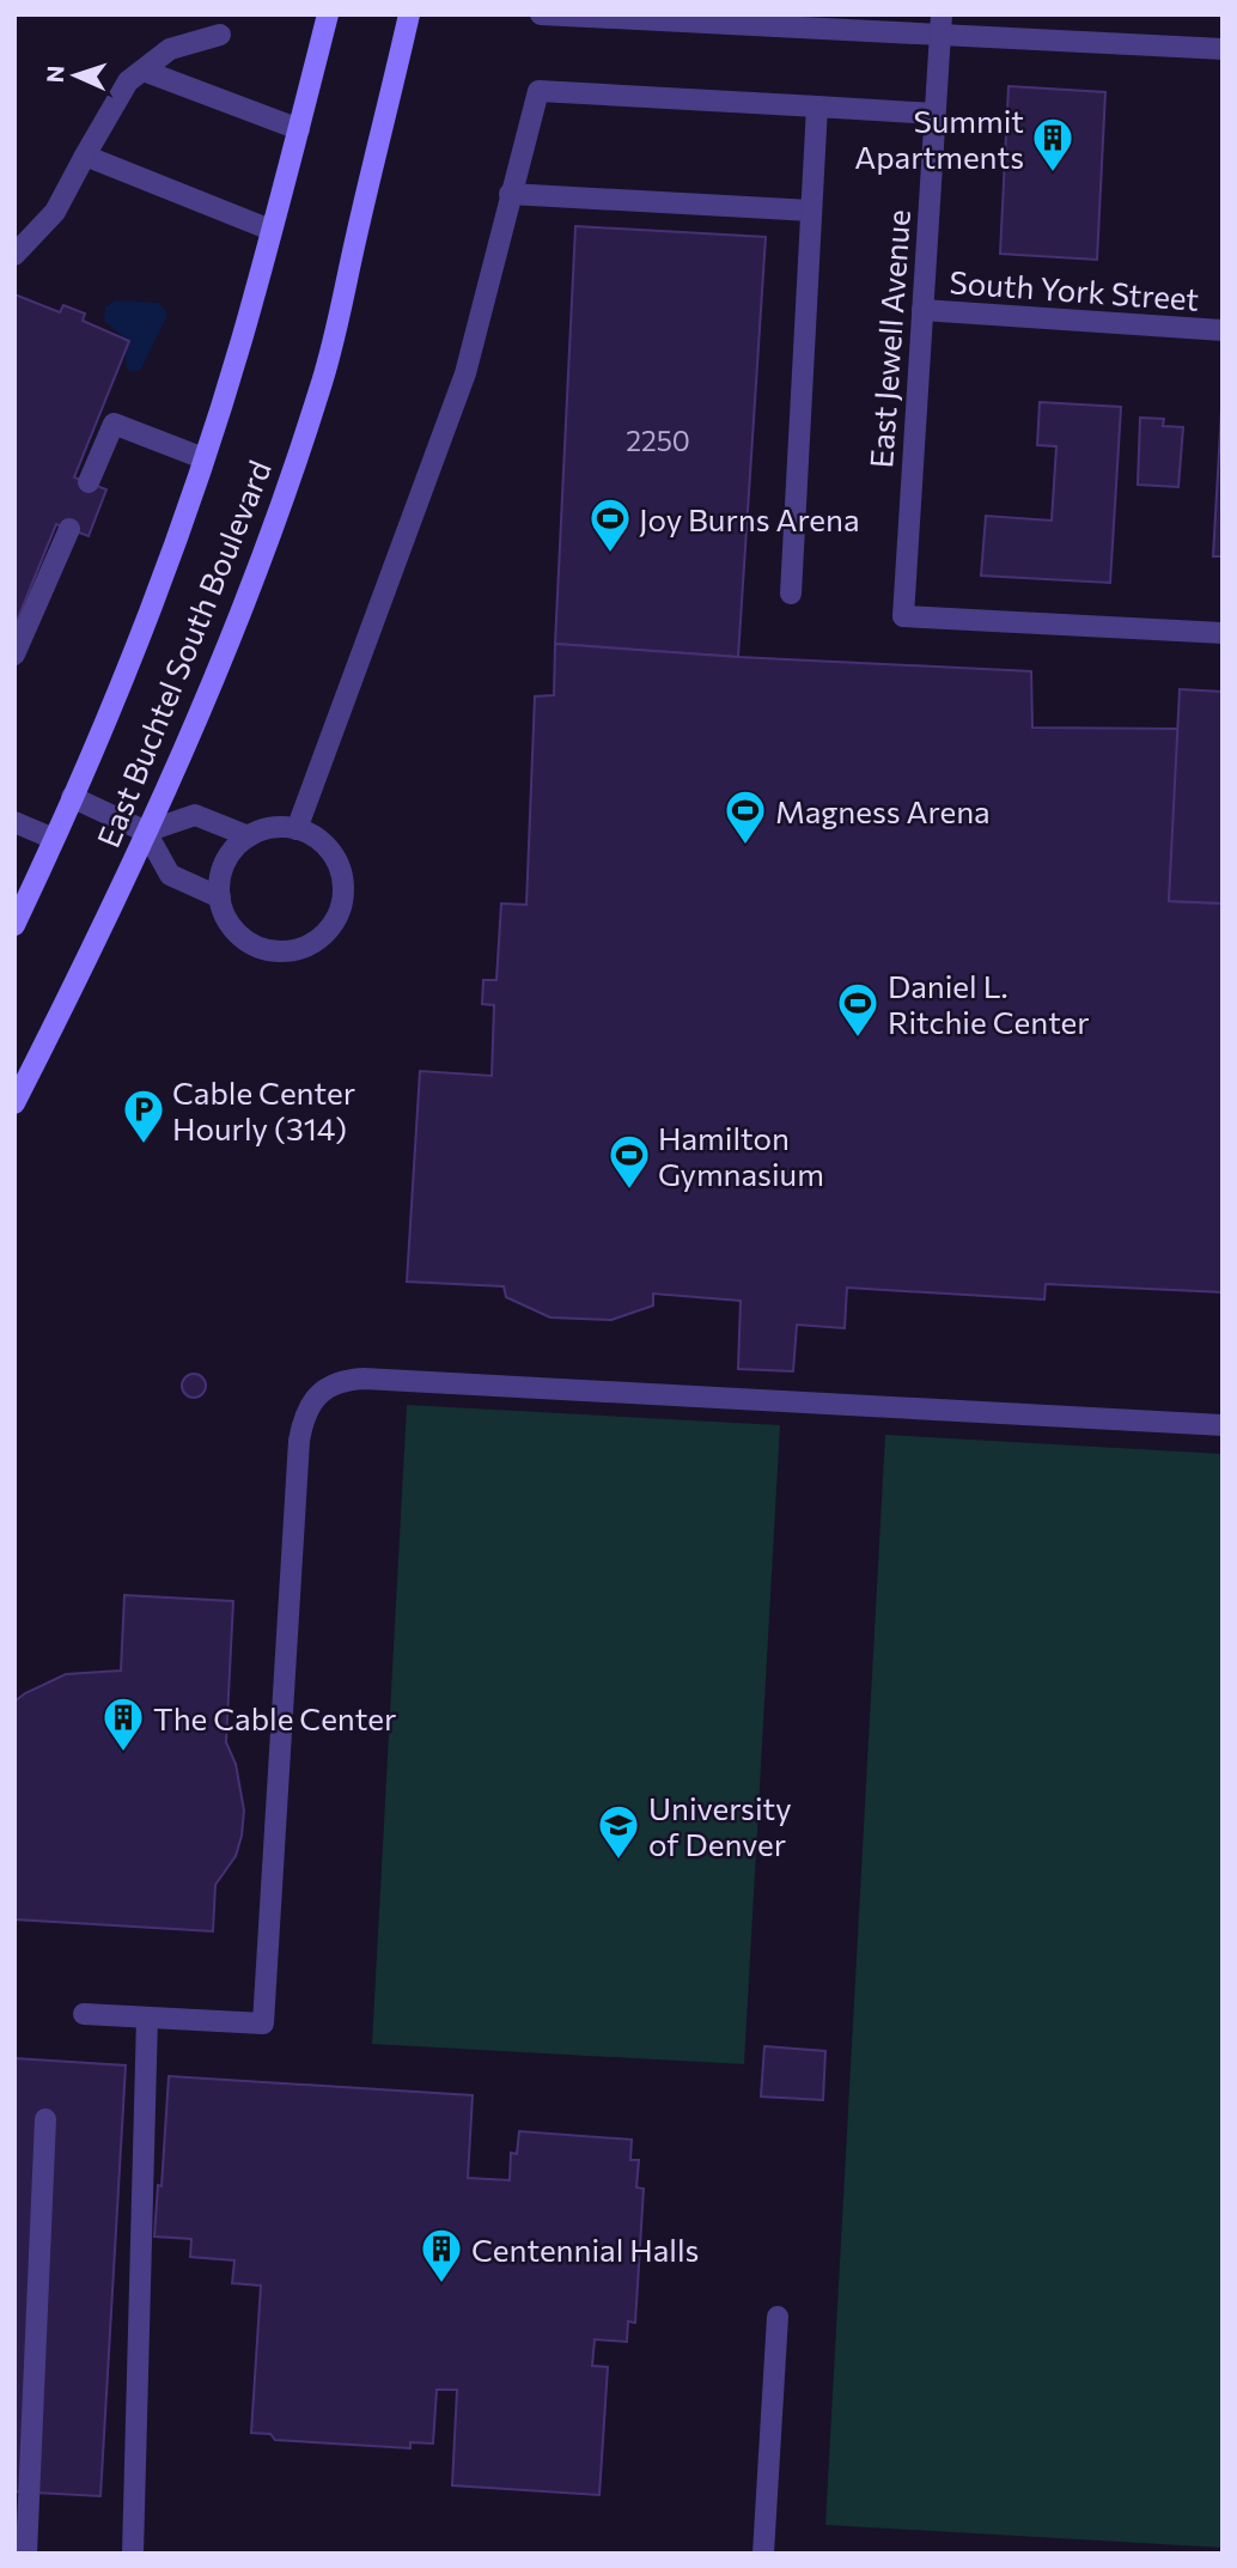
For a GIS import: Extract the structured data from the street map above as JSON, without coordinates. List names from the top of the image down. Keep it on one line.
{"streets":{"main road":["East Buchtel South Boulevard"],"street":["South York Street","East Jewell Avenue"]},"crossings":[["South York Street","East Jewell Avenue"]],"places":{"building":["Summit Apartments","The Cable Center","Centennial Halls"],"sports":["Joy Burns Arena","Magness Arena","Daniel L. Ritchie Center","Hamilton Gymnasium"],"parking":["Cable Center Hourly (314)"],"school or university":["University of Denver"]},"house_numbers":["2250"],"north":"left"}
